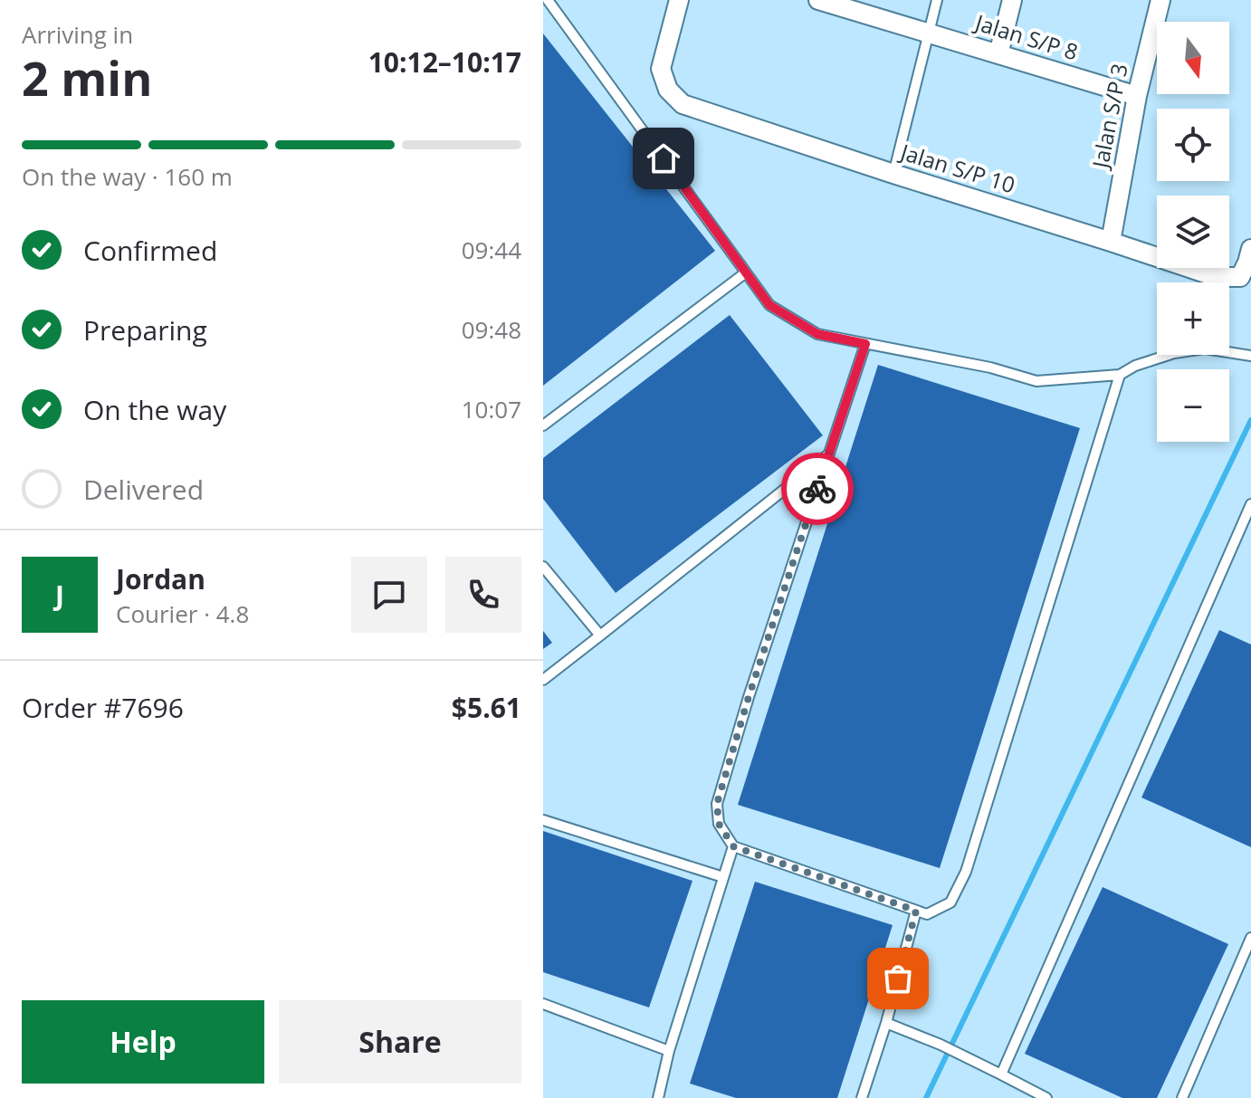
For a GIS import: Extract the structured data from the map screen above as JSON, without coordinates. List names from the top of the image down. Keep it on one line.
{"streets":{"street":["Jalan S/P 8","Jalan S/P 3","Jalan S/P 10"]},"crossings":[["Jalan S/P 8","Jalan S/P 3"],["Jalan S/P 3","Jalan S/P 10"]],"north":"bottom","page":{"heading":["2 min","Arriving in","10:12–10:17"],"panel":["Jordan","Courier · 4.8","Order #7696","$5.61"],"map_buttons":["+","−"],"bar":"On the way · 160 m","list":[["Confirmed","09:44"],["Preparing","09:48"],["On the way","10:07"],"Delivered"],"round":"J","buttons":["Help","Share"]}}
